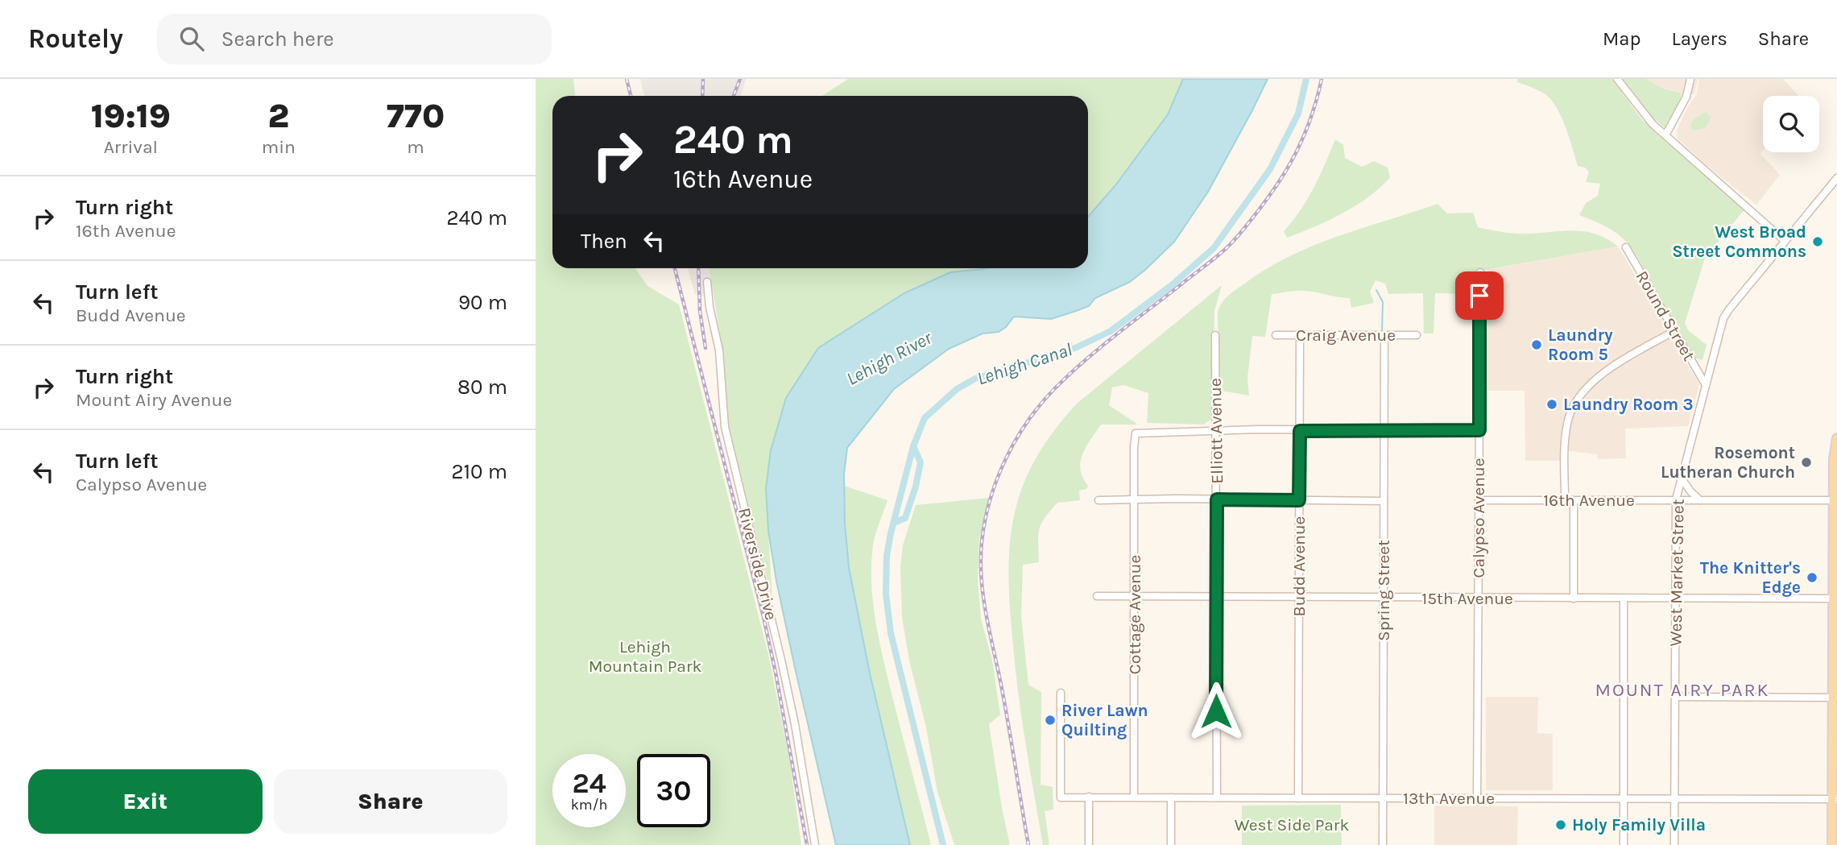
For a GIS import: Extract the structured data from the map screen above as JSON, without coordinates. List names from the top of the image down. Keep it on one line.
{"streets":{"street":["Round Street","Craig Avenue","Elliott Avenue","16th Avenue","Calypso Avenue","Riverside Drive","Budd Avenue","West Market Street","Spring Street","15th Avenue","Cottage Avenue","13th Avenue"]},"crossings":[["Round Street","West Market Street"],["Craig Avenue","Budd Avenue"],["Craig Avenue","Spring Street"],["Elliott Avenue","15th Avenue"],["Elliott Avenue","Cottage Avenue"],["Elliott Avenue","13th Avenue"],["16th Avenue","Calypso Avenue"],["16th Avenue","West Market Street"],["Calypso Avenue","15th Avenue"],["Calypso Avenue","13th Avenue"],["Budd Avenue","15th Avenue"],["Budd Avenue","13th Avenue"],["West Market Street","15th Avenue"],["West Market Street","13th Avenue"],["Spring Street","15th Avenue"],["Spring Street","13th Avenue"],["15th Avenue","Cottage Avenue"],["Cottage Avenue","13th Avenue"]],"districts":["MOUNT AIRY PARK"],"water":["Lehigh River","Lehigh Canal"],"parks":["Lehigh Mountain Park","West Side Park"],"places":["West Broad Street Commons","Laundry Room 5","Laundry Room 3","Rosemont Lutheran Church","The Knitter's Edge","River Lawn Quilting","Holy Family Villa"],"page":{"header":"Routely","search":"Search here","nav":["Map","Layers","Share"],"eta":["19:19","Arrival","2","min","770","m"],"turn":["240 m","16th Avenue"],"list":[{"name":"Turn right","note":"16th Avenue","value":"240 m"},{"name":"Turn left","note":"Budd Avenue","value":"90 m"},{"name":"Turn right","note":"Mount Airy Avenue","value":"80 m"},{"name":"Turn left","note":"Calypso Avenue","value":"210 m"}],"then":"Then","speed":"24 km/h","limit":"30","buttons":["Exit","Share"]}}
